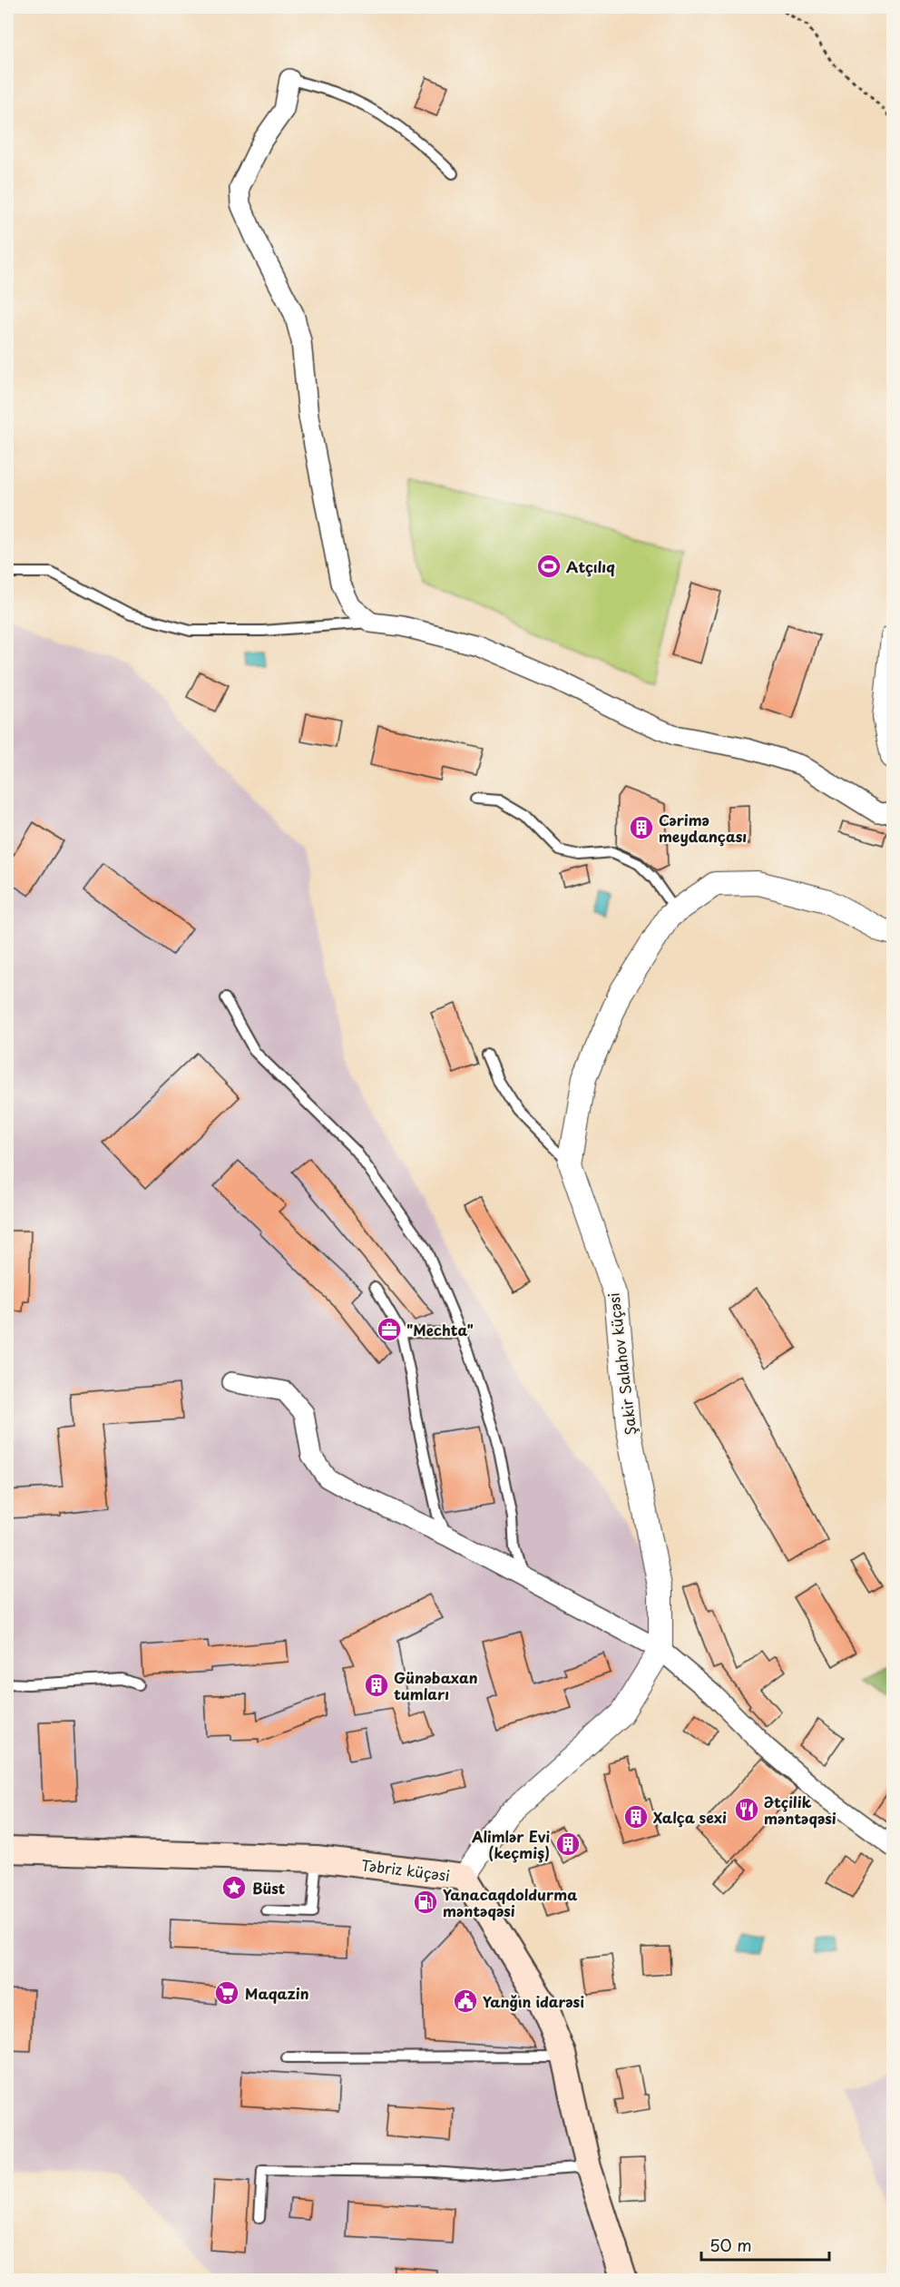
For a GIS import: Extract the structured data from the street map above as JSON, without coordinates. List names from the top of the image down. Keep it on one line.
{"streets":{"main road":["Təbriz küçəsi"],"street":["Şakir Salahov küçəsi"]},"places":{"sports":["Atçılıq"],"building":["Cərimə meydançası","Günəbaxan tumları","Xalça sexi","Alimlər Evi (keçmiş)"],"office":["\"Mechta\""],"restaurant":["Ətçilik məntəqəsi"],"place":["Büst"],"fuel station":["Yanacaqdoldurma məntəqəsi"],"supermarket":["Maqazin"],"public building":["Yanğın idarəsi"]},"scale_bar":"50 m"}
